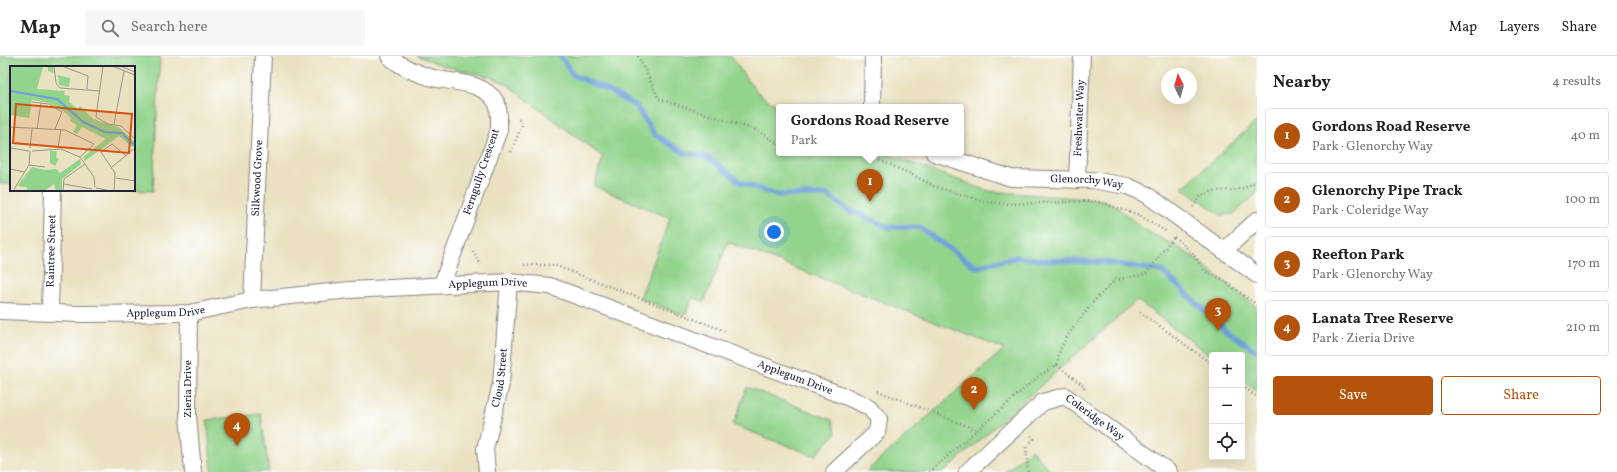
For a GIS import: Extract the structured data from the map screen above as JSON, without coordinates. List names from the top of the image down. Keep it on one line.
{"streets":{"street":["Freshwater Way","Ferngully Crescent","Silkwood Grove","Glenorchy Way","Raintree Street","Applegum Drive","Cloud Street","Zieria Drive","Coleridge Way"]},"crossings":[["Freshwater Way","Glenorchy Way"],["Ferngully Crescent","Applegum Drive"],["Silkwood Grove","Applegum Drive"],["Raintree Street","Applegum Drive"],["Applegum Drive","Cloud Street"],["Applegum Drive","Zieria Drive"]],"north":"top","page":{"header":"Map","search":"Search here","nav":["Map","Layers","Share"],"heading":["Nearby","4 results"],"popup":["Gordons Road Reserve","Park"],"list":[{"mark":"1","name":"Gordons Road Reserve","note":"Park · Glenorchy Way","value":"40 m"},{"mark":"2","name":"Glenorchy Pipe Track","note":"Park · Coleridge Way","value":"100 m"},{"mark":"3","name":"Reefton Park","note":"Park · Glenorchy Way","value":"170 m"},{"mark":"4","name":"Lanata Tree Reserve","note":"Park · Zieria Drive","value":"210 m"}],"pins":["1","3","2","4"],"map_buttons":["+","−"],"buttons":["Save","Share"]}}
